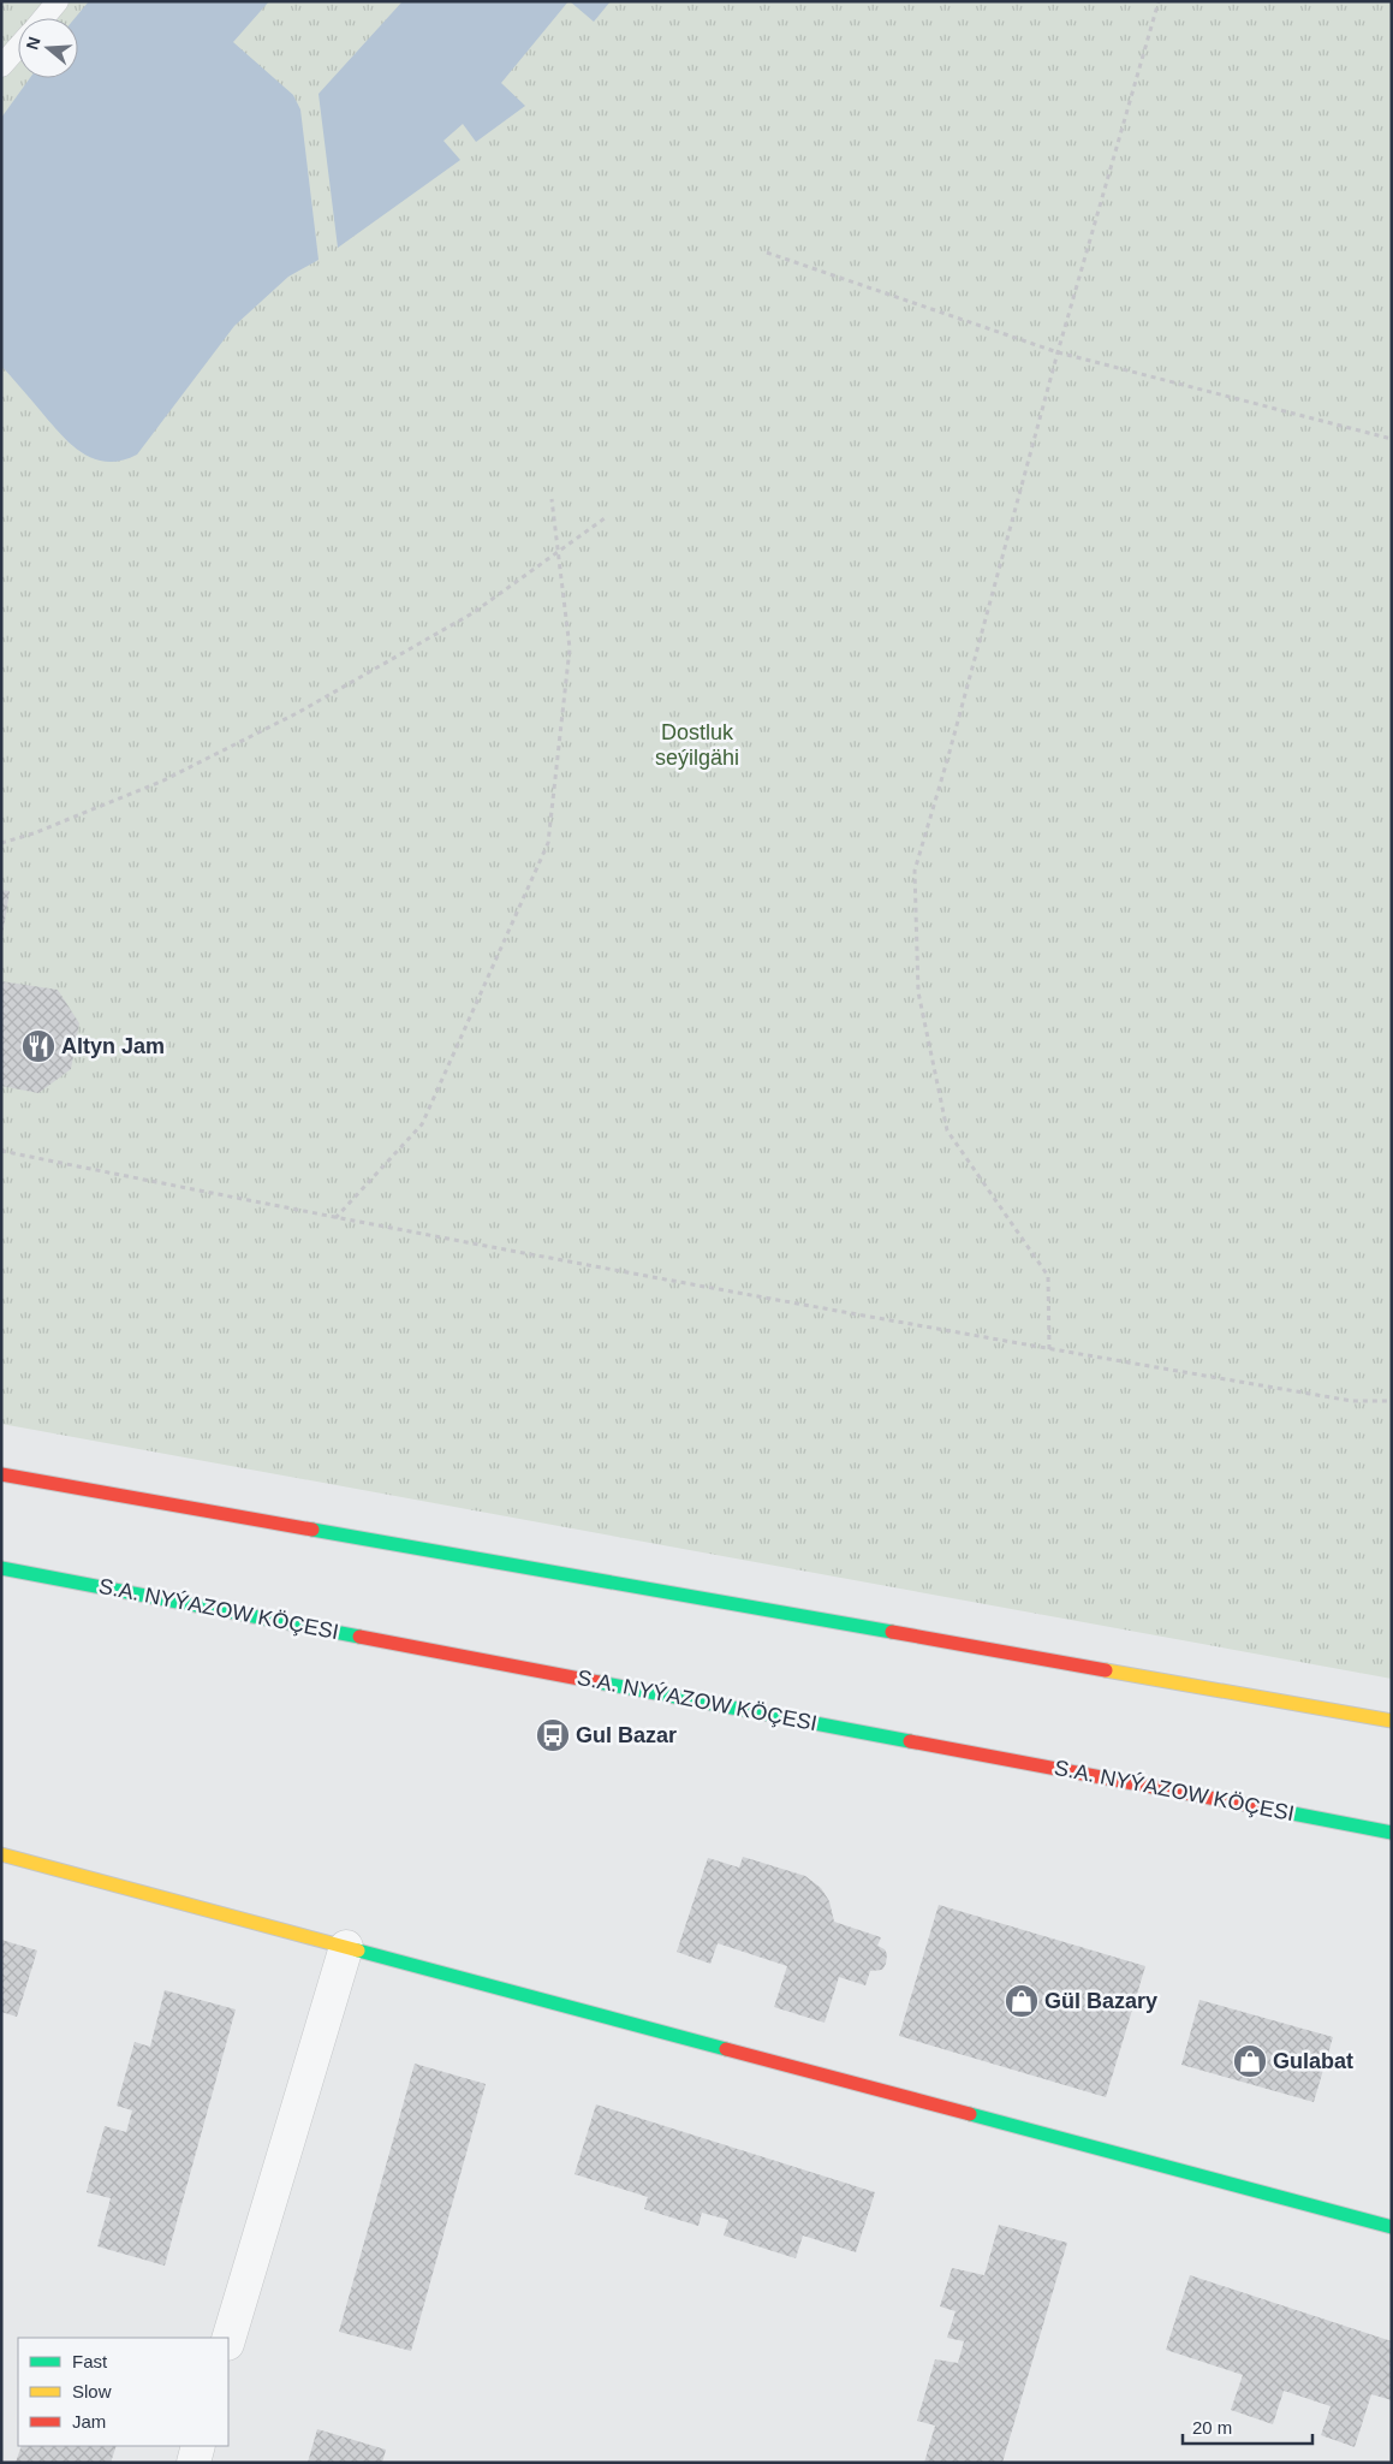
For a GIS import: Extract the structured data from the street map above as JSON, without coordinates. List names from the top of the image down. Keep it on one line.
{"streets":{"main road":["S.A. NYÝAZOW KÖÇESI"]},"parks":["Dostluk seýilgähi"],"places":{"restaurant":["Altyn Jam"],"bus stop":["Gul Bazar"],"shop":["Gül Bazary","Gulabat"]},"legend":["Fast","Slow","Jam"],"scale_bar":"20 m","north":"left"}
